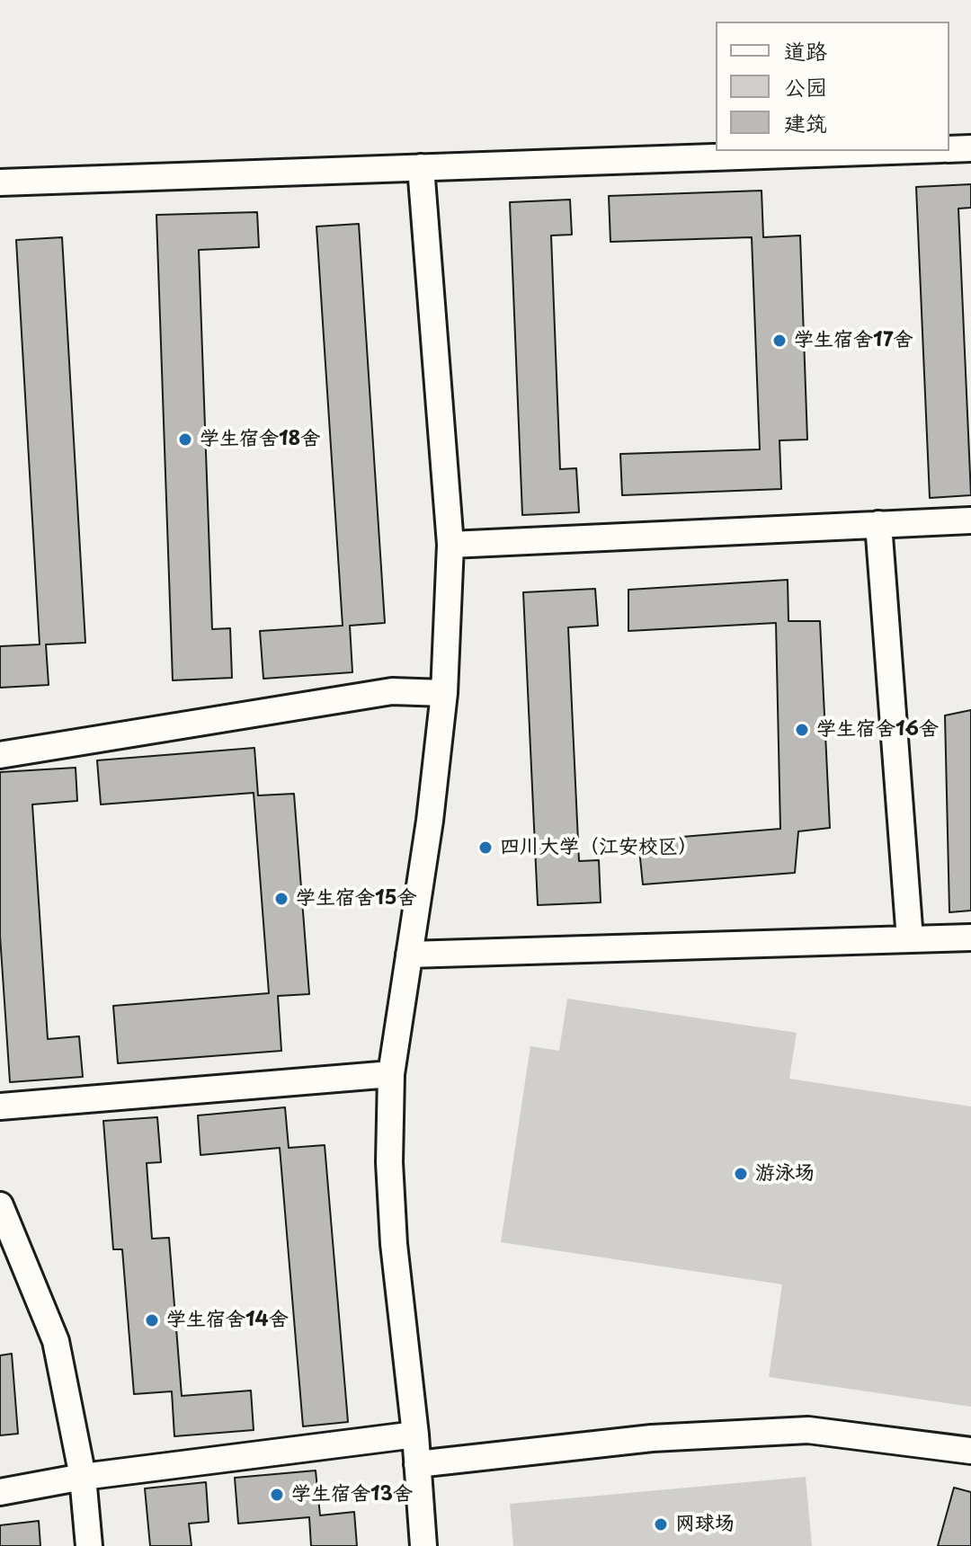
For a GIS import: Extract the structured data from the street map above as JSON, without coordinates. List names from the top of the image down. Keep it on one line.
{"places":["学生宿舍17舍","学生宿舍18舍","学生宿舍16舍","四川大学（江安校区）","学生宿舍15舍","游泳场","学生宿舍14舍","学生宿舍13舍","网球场"],"legend":["道路","公园","建筑"]}
